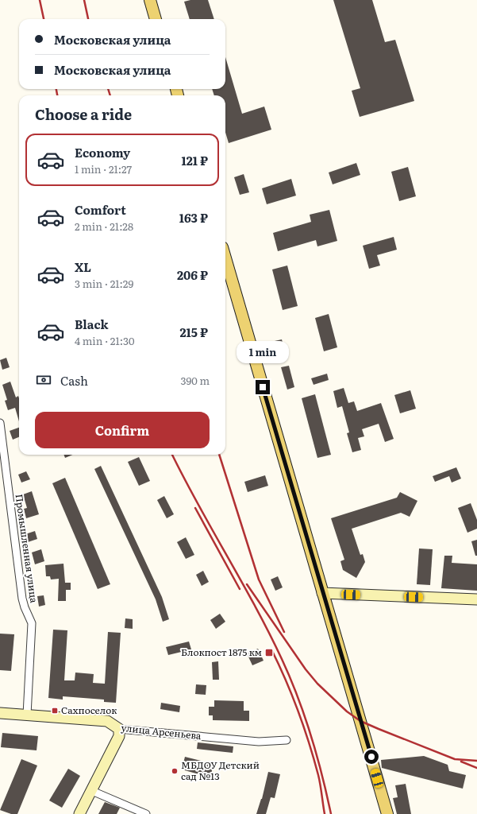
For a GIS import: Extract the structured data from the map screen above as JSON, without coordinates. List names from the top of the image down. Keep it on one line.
{"streets":{"street":["Промышленная улица","улица Арсеньева"]},"crossings":[["Промышленная улица","улица Арсеньева"]],"places":{"transit":["Блокпост 1875 км","Сахпоселок"],"other":["МБДОУ Детский сад №13"]},"page":{"banner":["Московская улица","Московская улица"],"heading":"Choose a ride","list":[{"name":"Economy","note":"1 min · 21:27","value":"121 ₽"},{"name":"Comfort","note":"2 min · 21:28","value":"163 ₽"},{"name":"XL","note":"3 min · 21:29","value":"206 ₽"},{"name":"Black","note":"4 min · 21:30","value":"215 ₽"}],"bubble":"1 min","pay":["Cash","390 m"],"buttons":"Confirm"}}
